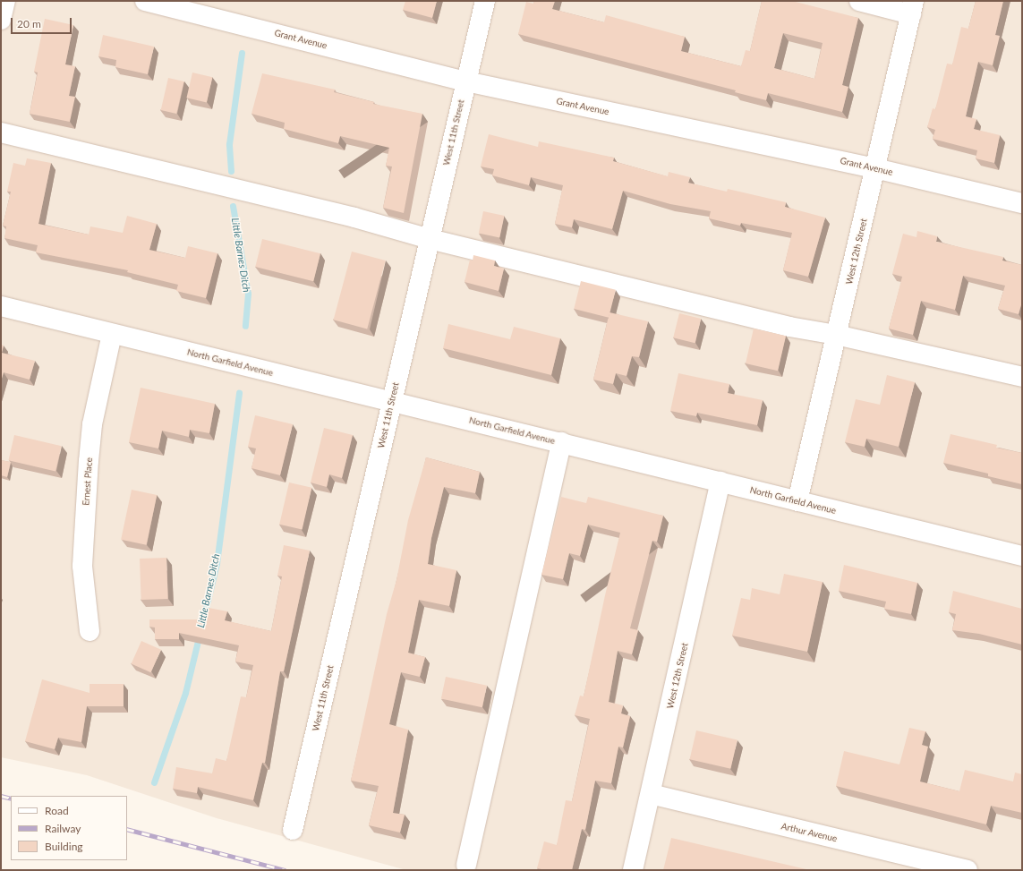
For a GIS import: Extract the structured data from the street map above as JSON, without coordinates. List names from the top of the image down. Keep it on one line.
{"streets":{"street":["Grant Avenue","West 11th Street","West 12th Street","North Garfield Avenue","Ernest Place","Arthur Avenue"]},"crossings":[["Grant Avenue","West 11th Street"],["Grant Avenue","West 12th Street"],["West 11th Street","North Garfield Avenue"],["West 12th Street","North Garfield Avenue"],["West 12th Street","Arthur Avenue"],["North Garfield Avenue","Ernest Place"]],"water":["Little Barnes Ditch"],"legend":["Road","Railway","Building"],"scale_bar":"20 m"}
